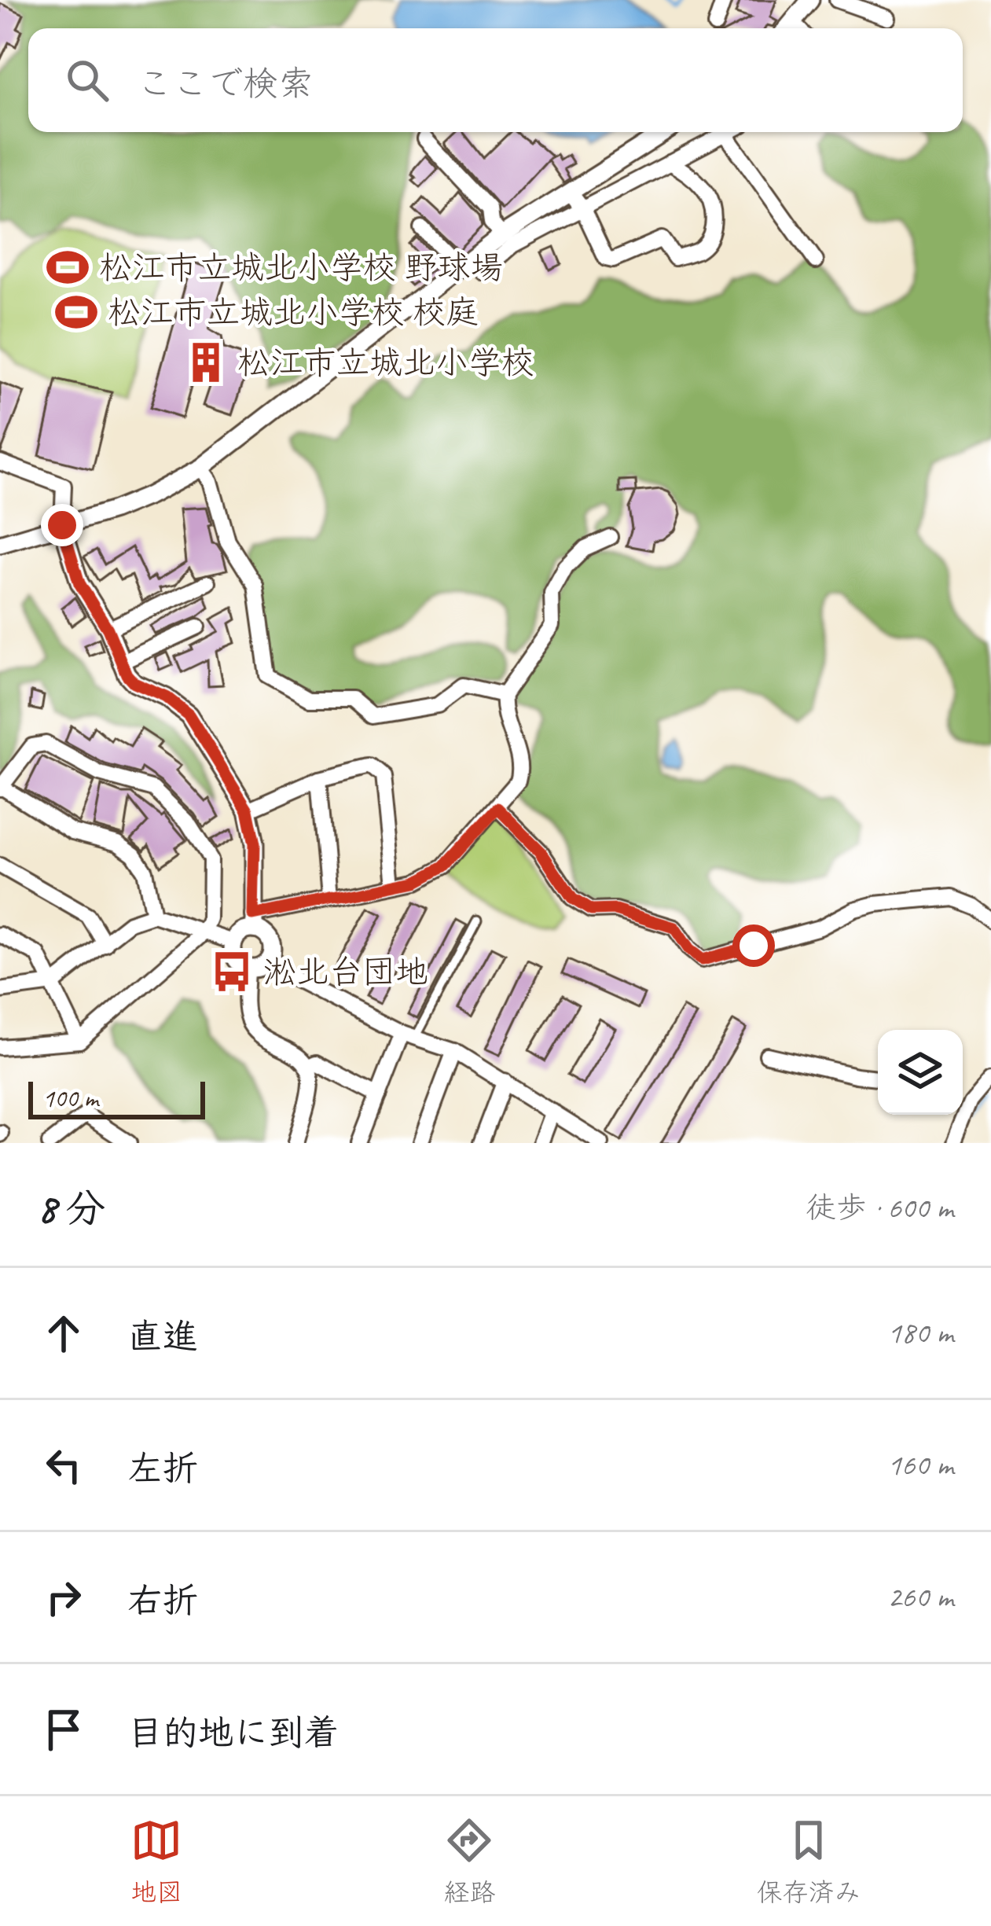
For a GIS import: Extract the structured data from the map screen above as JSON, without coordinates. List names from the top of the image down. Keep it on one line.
{"places":{"sports":["松江市立城北小学校 野球場","松江市立城北小学校 校庭"],"building":["松江市立城北小学校"],"bus stop":["淞北台団地"]},"scale_bar":"100 m","page":{"search":"ここで検索","scale":"100 m","heading":["8 分","徒歩 · 600 m"],"list":[["直進","180 m"],["左折","160 m"],["右折","260 m"],"目的地に到着"],"nav":["地図","経路","保存済み"]}}
